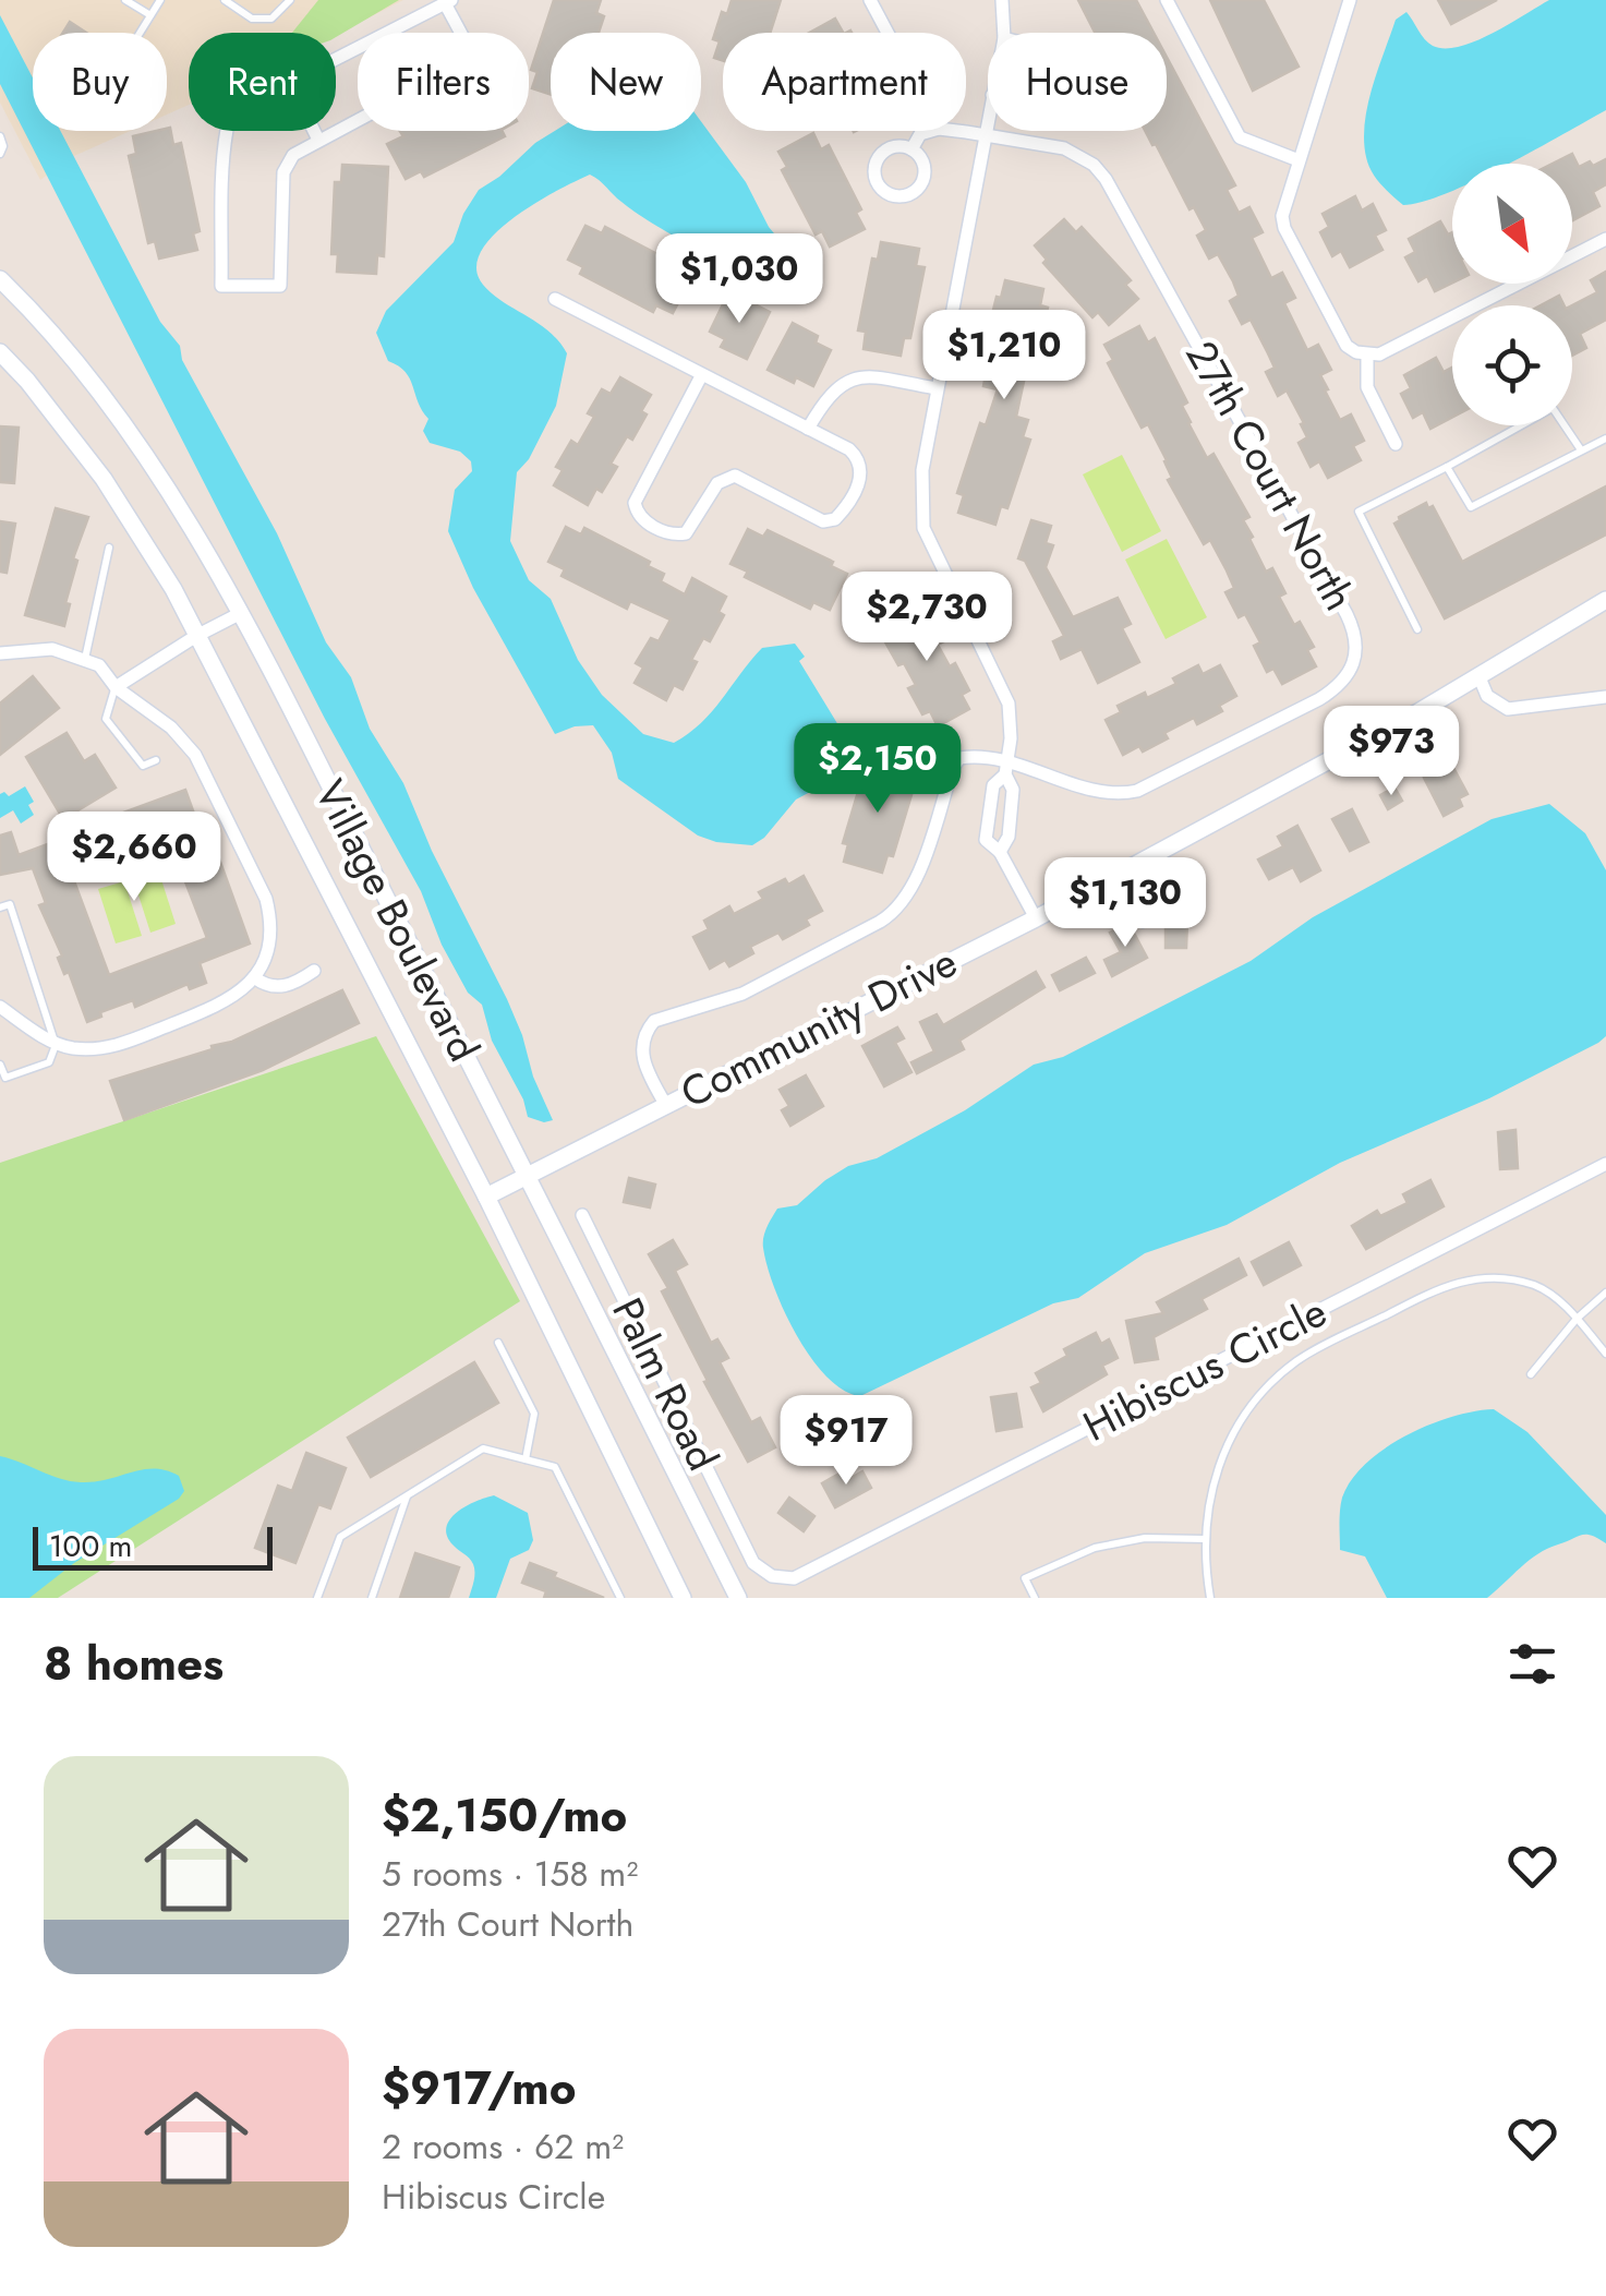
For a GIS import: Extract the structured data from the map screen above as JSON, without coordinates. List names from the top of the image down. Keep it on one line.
{"streets":{"street":["27th Court North","Village Boulevard","Community Drive","Hibiscus Circle","Palm Road"]},"crossings":[["27th Court North","Community Drive"],["Village Boulevard","Community Drive"],["Hibiscus Circle","Palm Road"]],"scale_bar":"100 m","north":"bottom right","page":{"chip":["Buy","Rent","Filters","New","Apartment","House"],"price":["$1,030","$1,210","$2,730","$973","$2,150","$2,660","$1,130","$917"],"scale":"100 m","heading":"8 homes","list":[{"name":"$2,150/mo","note":"5 rooms · 158 m² · 27th Court North"},{"name":"$917/mo","note":"2 rooms · 62 m² · Hibiscus Circle"}]}}
